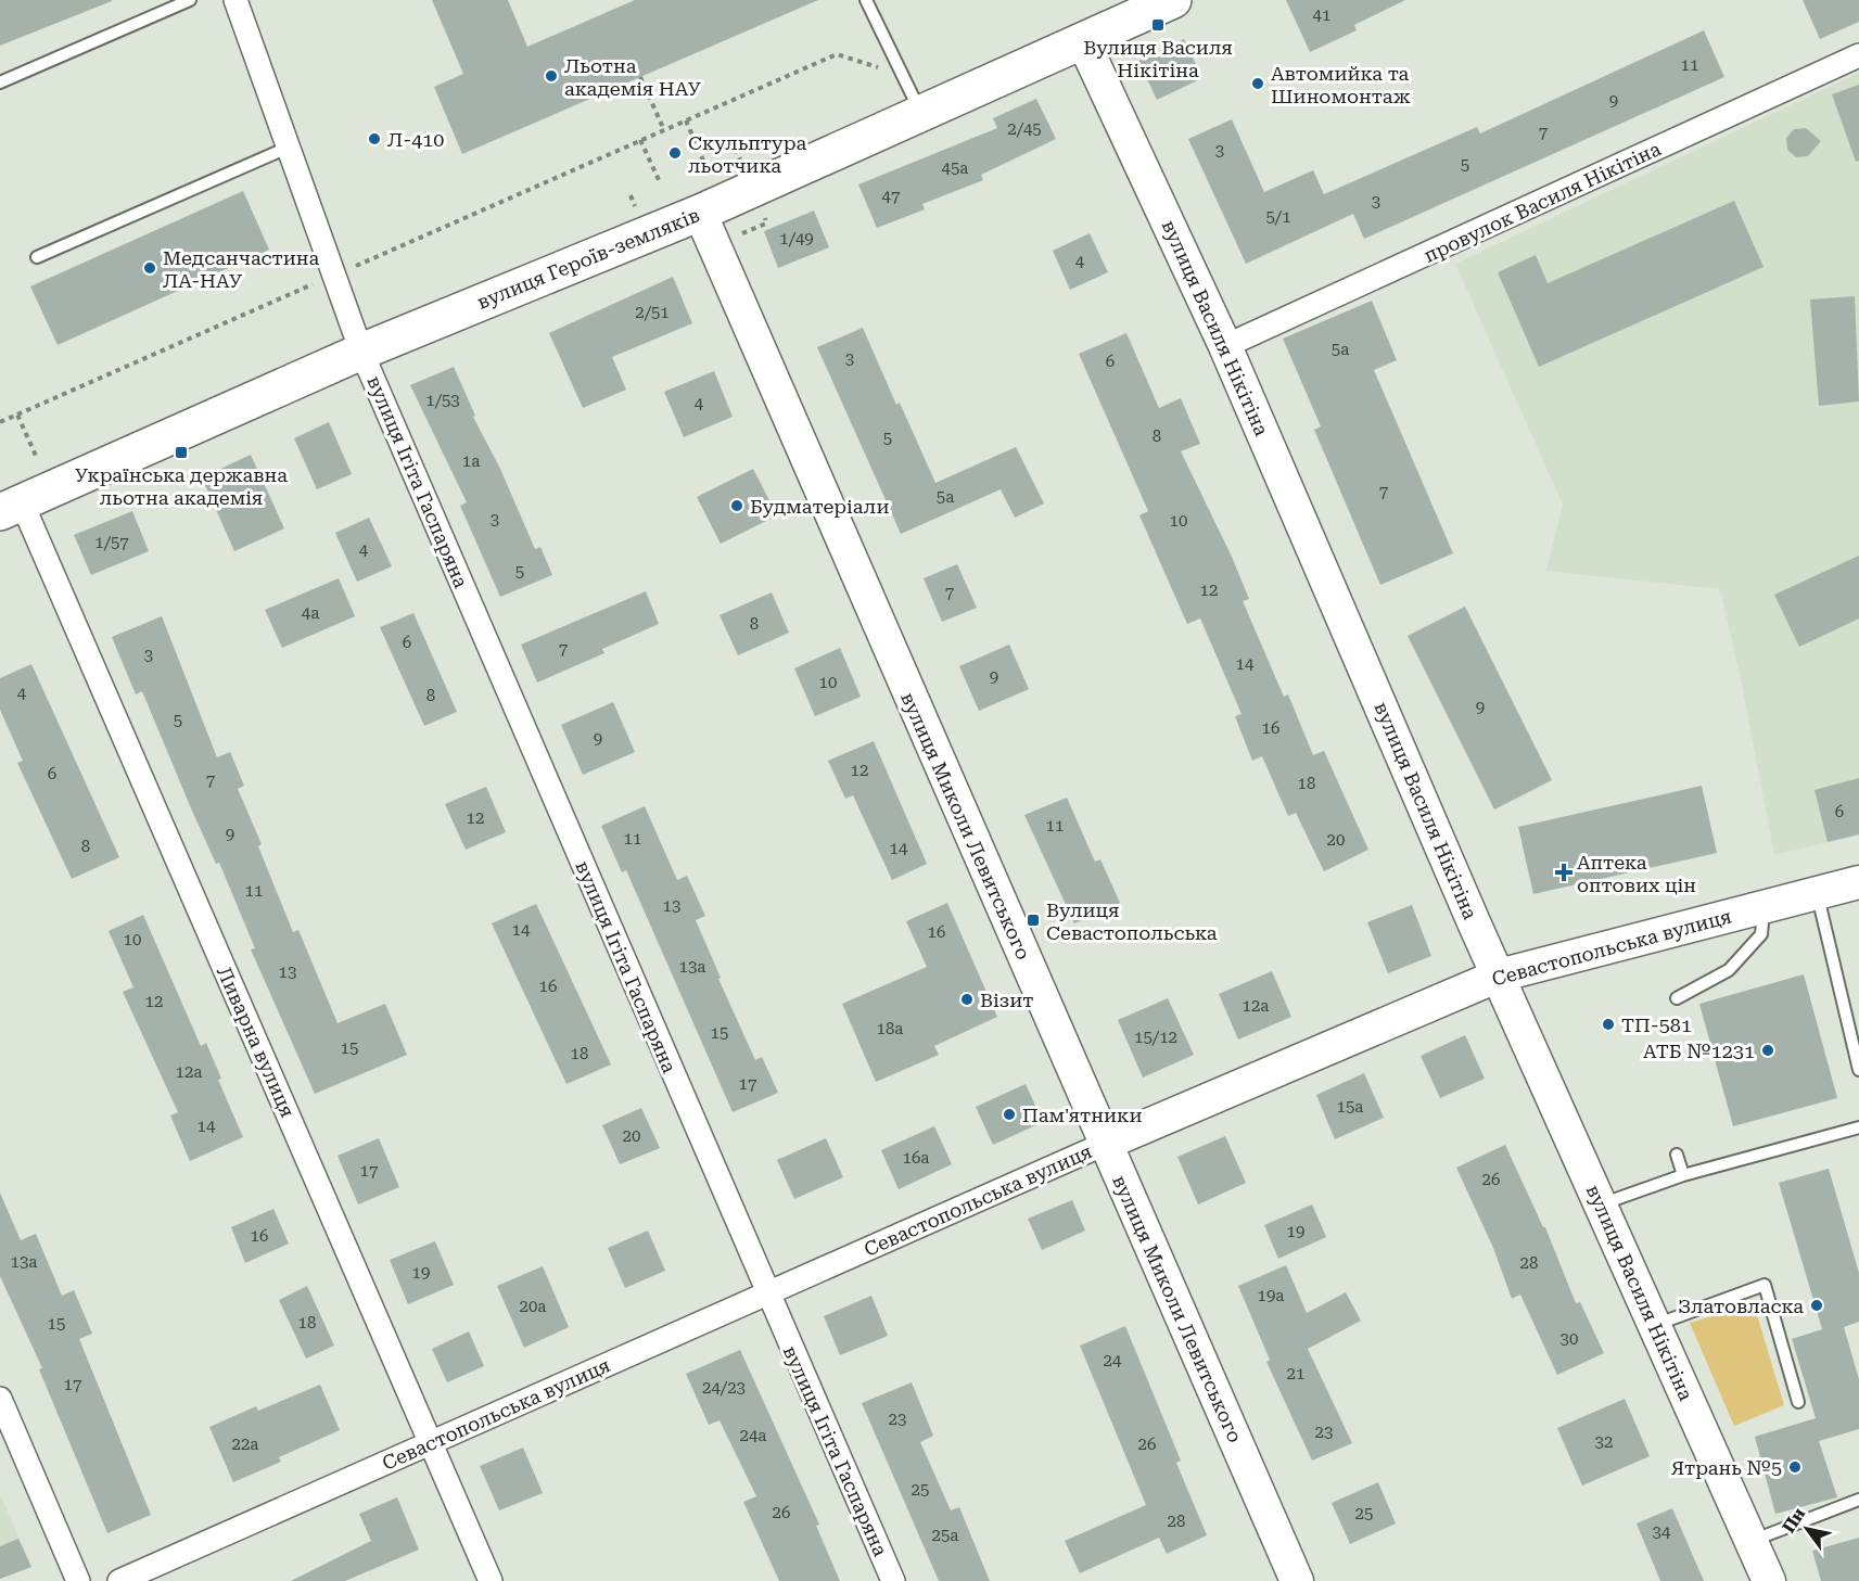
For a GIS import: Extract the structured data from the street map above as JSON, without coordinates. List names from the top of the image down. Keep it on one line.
{"streets":{"main road":["вулиця Героїв-земляків"],"street":["провулок Василя Нікітіна","вулиця Василя Нікітіна","вулиця Ігіта Гаспаряна","вулиця Миколи Левитського","Севастопольська вулиця","Ливарна вулиця"]},"crossings":[["провулок Василя Нікітіна","вулиця Василя Нікітіна"],["вулиця Героїв-земляків","вулиця Василя Нікітіна"],["вулиця Героїв-земляків","вулиця Ігіта Гаспаряна"],["вулиця Героїв-земляків","вулиця Миколи Левитського"],["вулиця Героїв-земляків","Ливарна вулиця"],["вулиця Василя Нікітіна","Севастопольська вулиця"],["вулиця Ігіта Гаспаряна","Севастопольська вулиця"],["вулиця Миколи Левитського","Севастопольська вулиця"],["Севастопольська вулиця","Ливарна вулиця"]],"places":{"transit":["Вулиця Василя Нікітіна","Українська державна льотна академія","Вулиця Севастопольська"],"other":["Льотна академія НАУ","Автомийка та Шиномонтаж","Л-410","Скульптура льотчика","Медсанчастина ЛА-НАУ","Будматеріали","Візит","ТП-581","АТБ №1231","Пам'ятники","Златовласка","Ятрань №5"],"health":["Аптека оптових цін"]},"house_numbers":["41","11","9","2/45","7","3","5","45а","47","3","5/1","1/49","4","2/51","5а","3","6","1/53","4","8","5","1а","7","5а","3","10","1/57","4","5","12","7","4а","8","6","7","3","14","9","10","4","8","9","5","16","9","12","6","7","18","6","12","11","9","11","20","8","14","11","13","14","16","10","13а","13","16","12","12а","18а","15","15/12","15","18","12а","17","15а","14","20","16а","17","26","19","16","13а","28","19","19а","20а","18","15","30","24","21","17","24/23","23","23","24а","32","22а","26","25","26","25","28","34","25а"],"north":"top left"}
